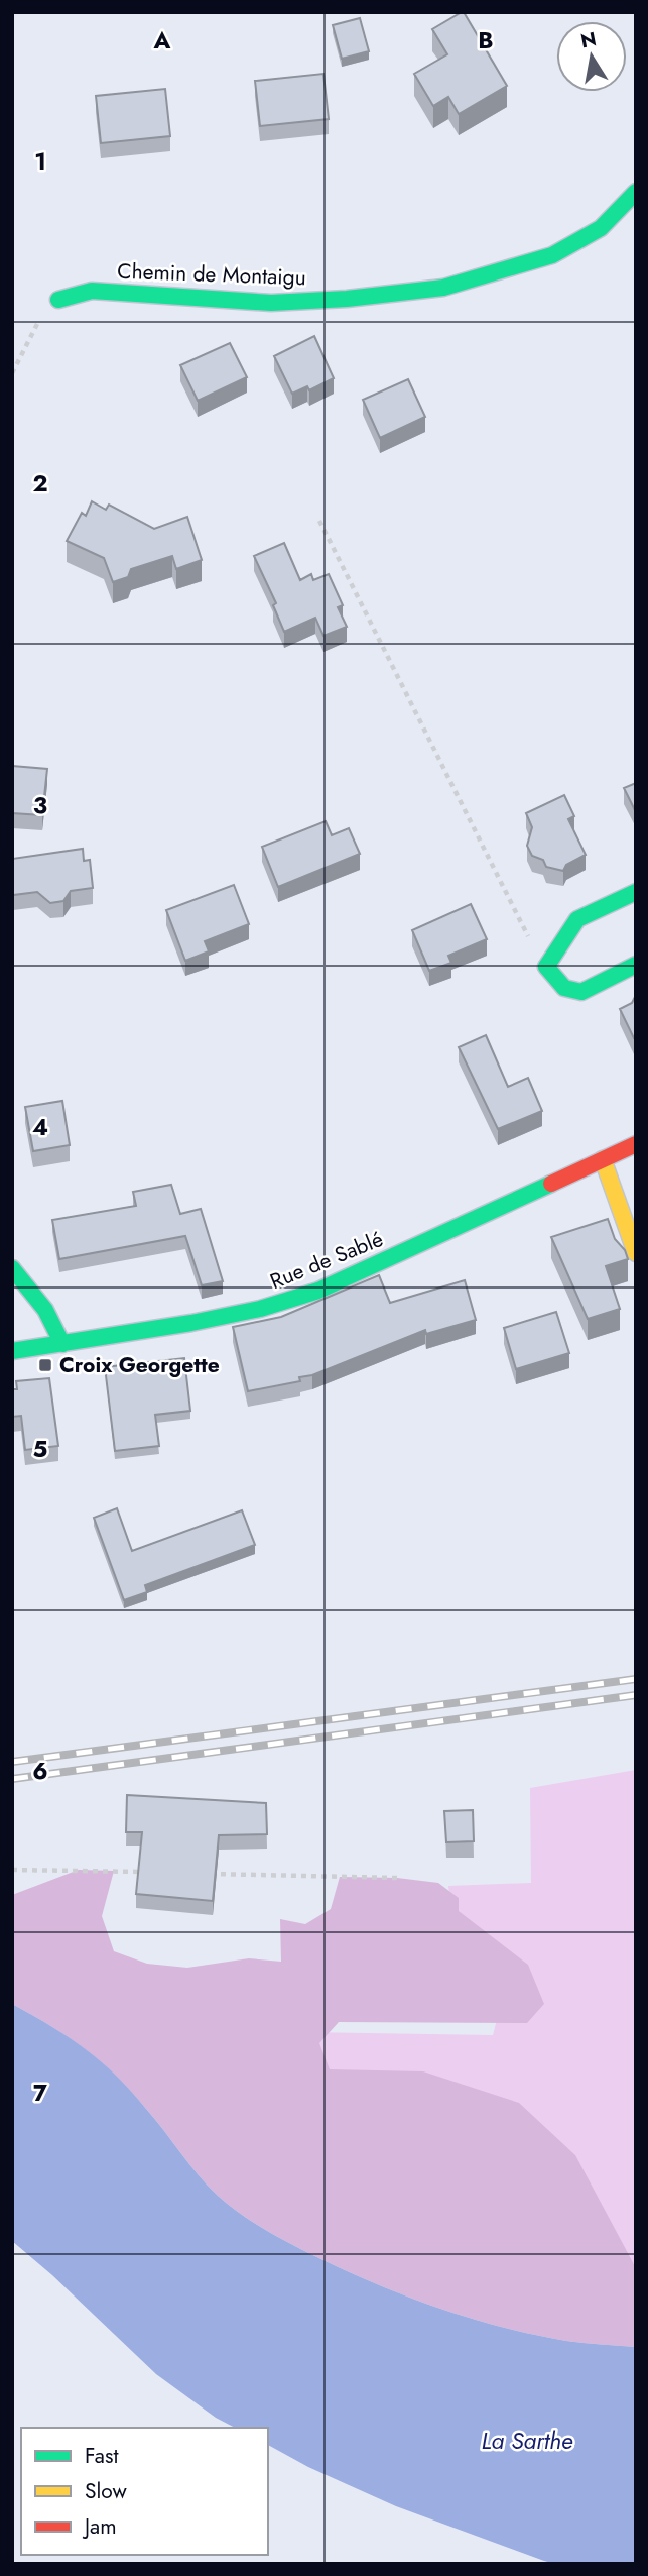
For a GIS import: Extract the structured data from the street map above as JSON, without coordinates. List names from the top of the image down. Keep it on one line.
{"streets":{"street":["Chemin de Montaigu","Rue de Sablé"]},"water":["La Sarthe"],"places":{"transit":["Croix Georgette"]},"legend":["Fast","Slow","Jam"],"north":"top","grid":{"columns":["A","B"],"rows":["1","2","3","4","5","6","7"]}}
